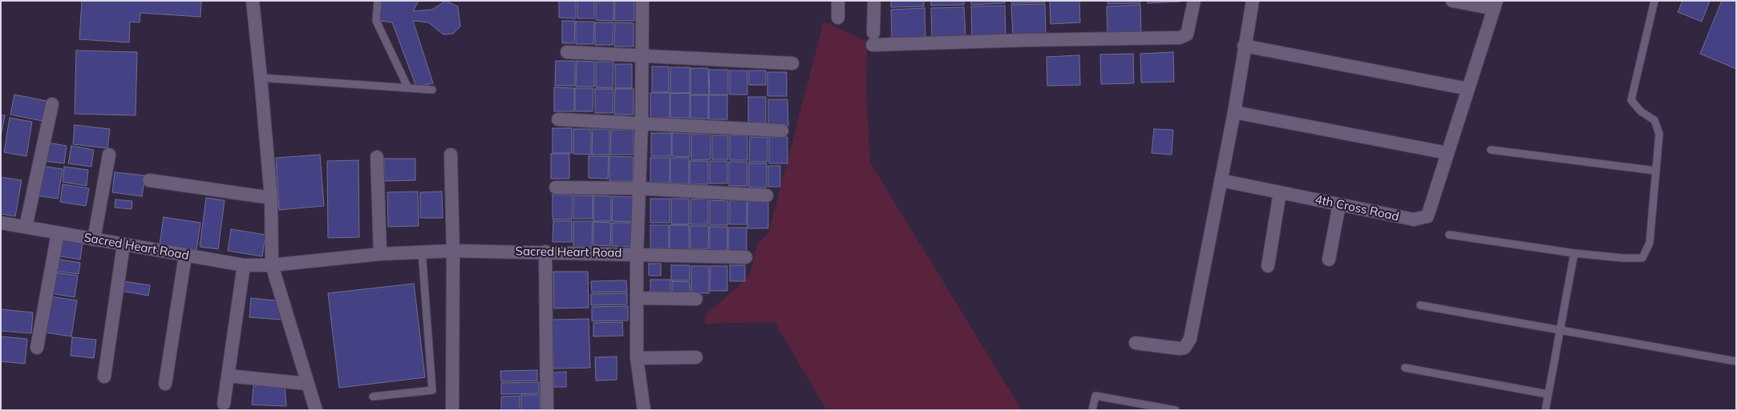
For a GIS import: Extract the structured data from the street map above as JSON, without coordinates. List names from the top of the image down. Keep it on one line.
{"streets":{"street":["4th Cross Road","Sacred Heart Road"]}}
